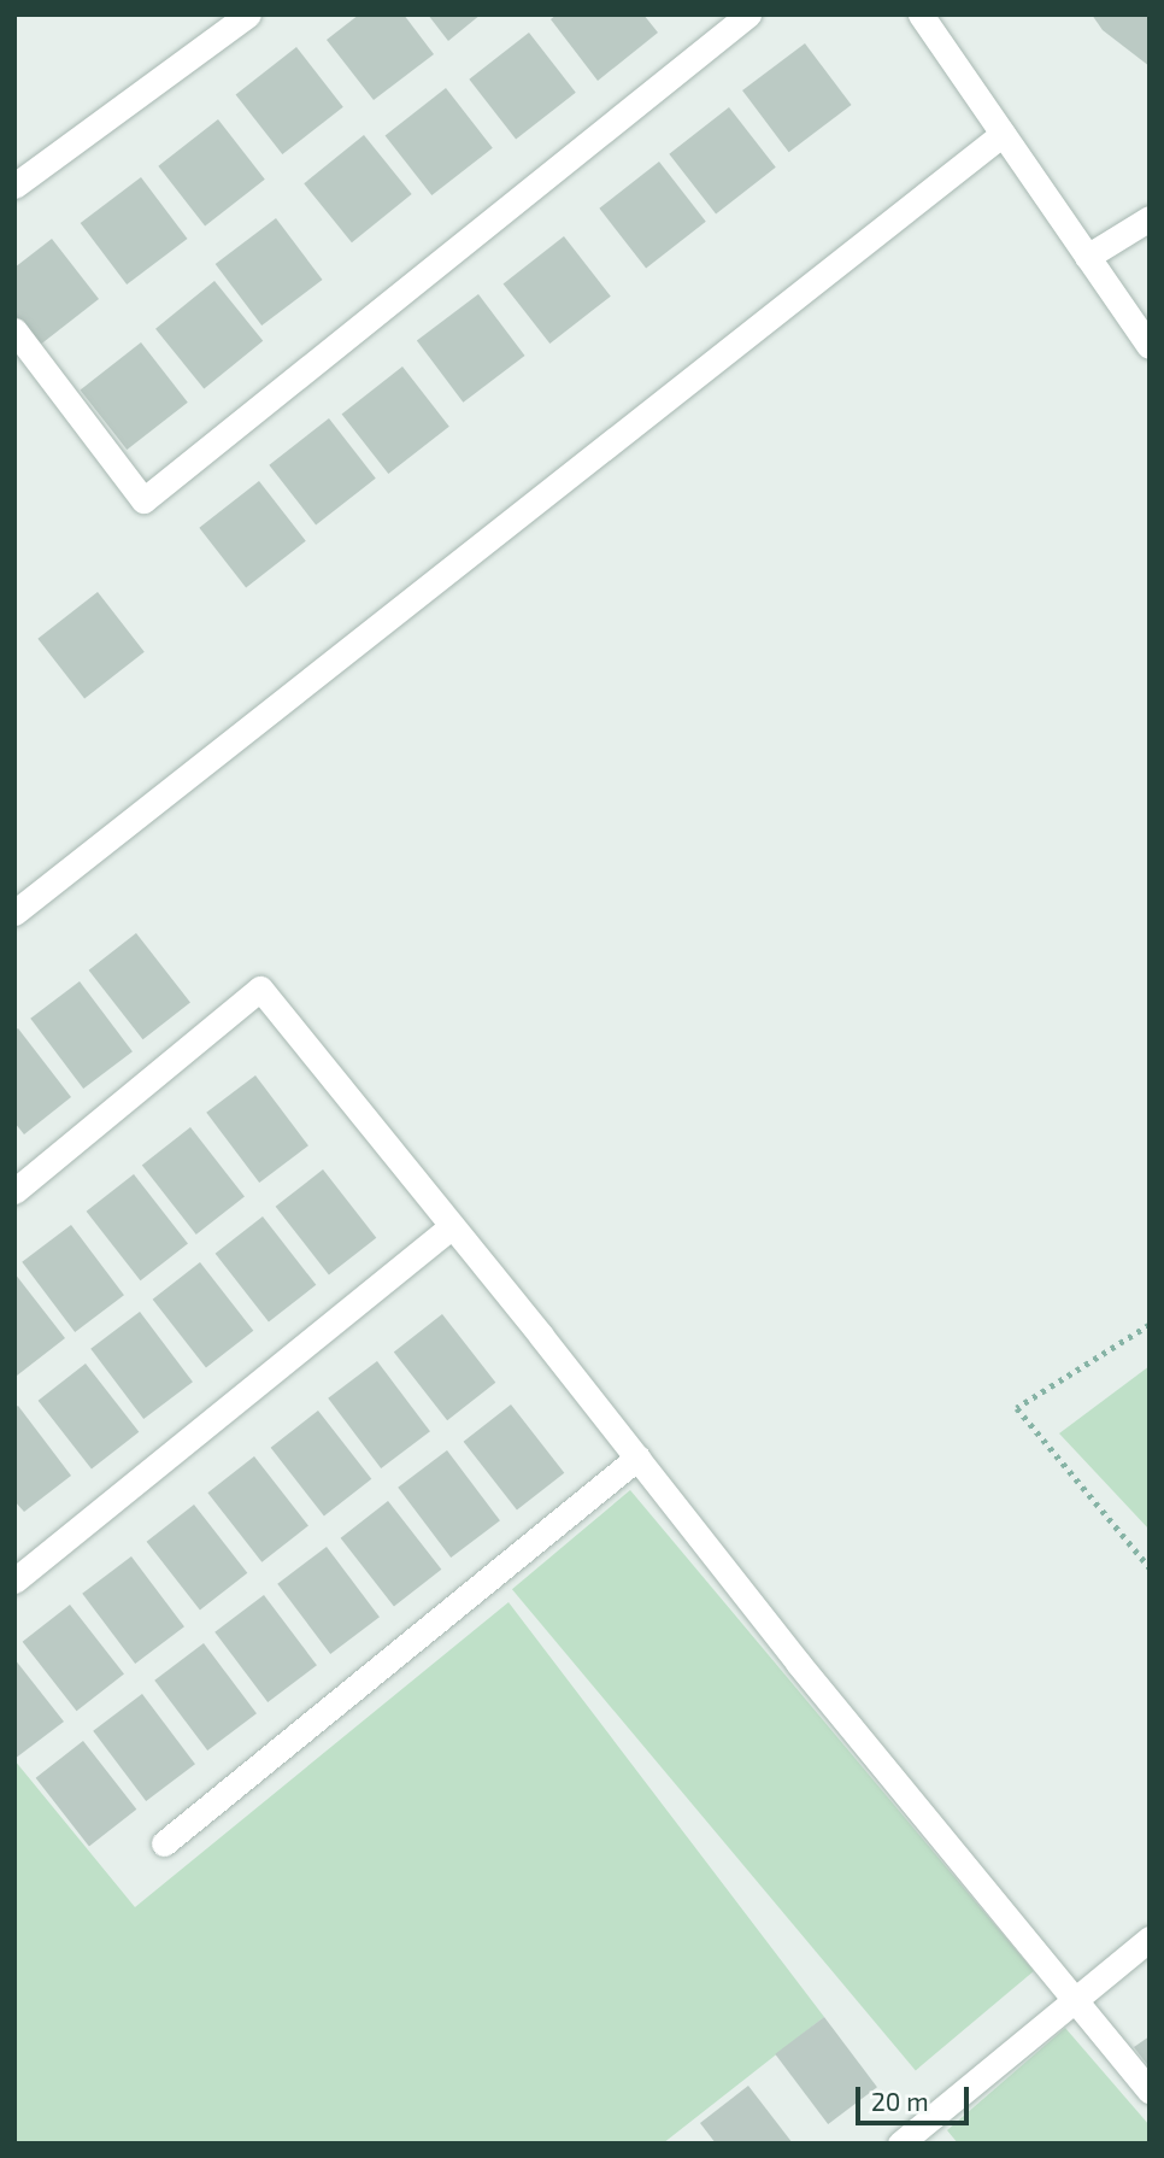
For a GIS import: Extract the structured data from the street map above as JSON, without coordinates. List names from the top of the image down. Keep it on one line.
{"scale_bar":"20 m"}
